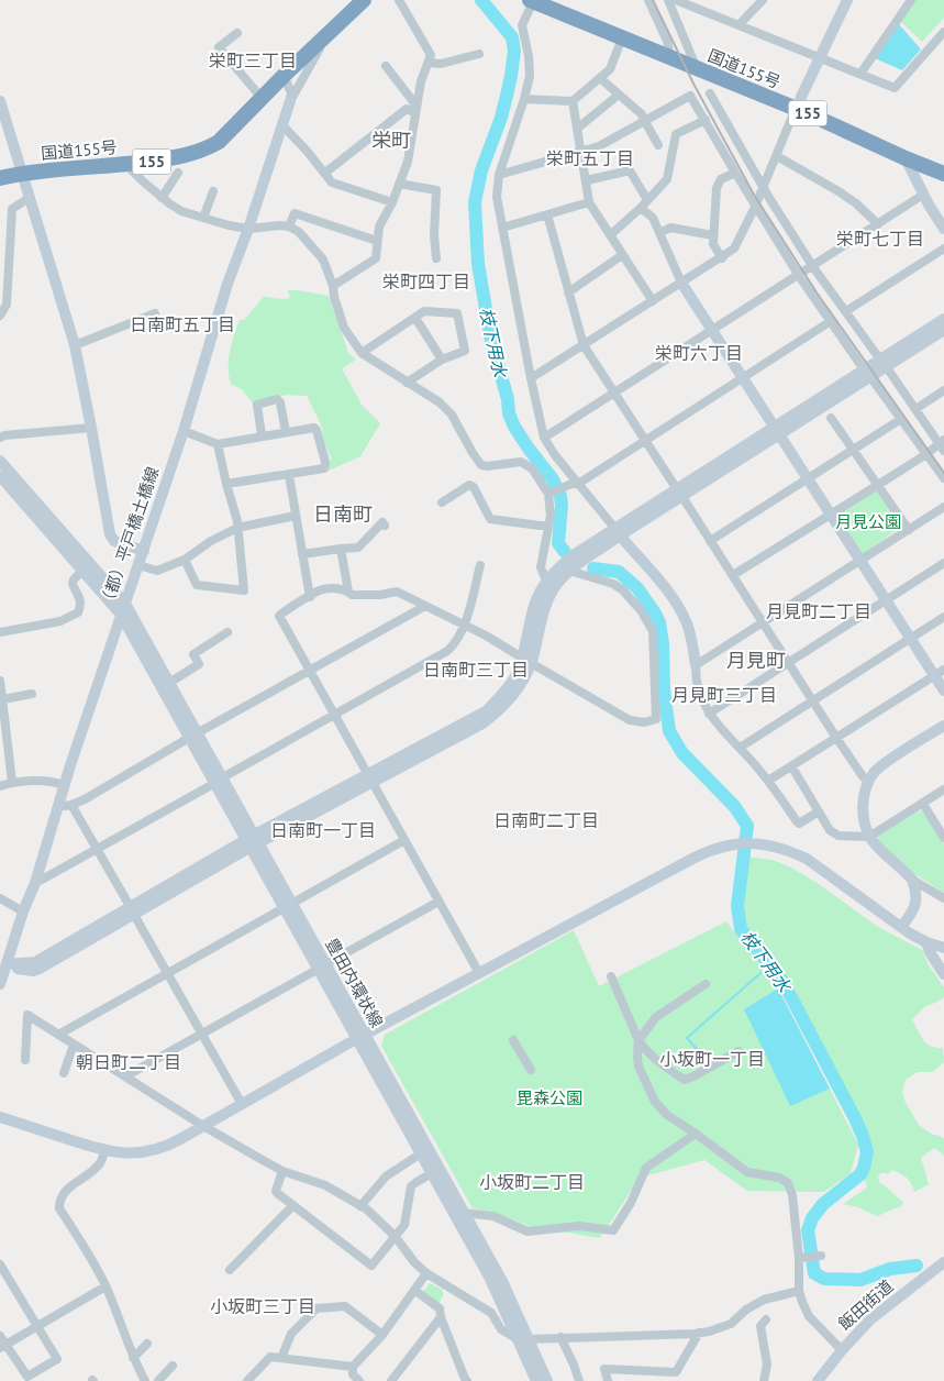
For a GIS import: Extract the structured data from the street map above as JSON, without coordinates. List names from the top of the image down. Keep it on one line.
{"streets":{"highway":["国道155号","155"],"street":["（都）平戸橋土橋線","豊田内環状線","飯田街道"]},"crossings":[["（都）平戸橋土橋線","豊田内環状線"]],"districts":["栄町三丁目","栄町","栄町五丁目","栄町七丁目","栄町四丁目","日南町五丁目","栄町六丁目","日南町","月見町二丁目","月見町","日南町三丁目","月見町三丁目","日南町二丁目","日南町一丁目","小坂町一丁目","朝日町二丁目","小坂町二丁目","小坂町三丁目"],"water":["枝下用水"],"parks":["月見公園","毘森公園"]}
